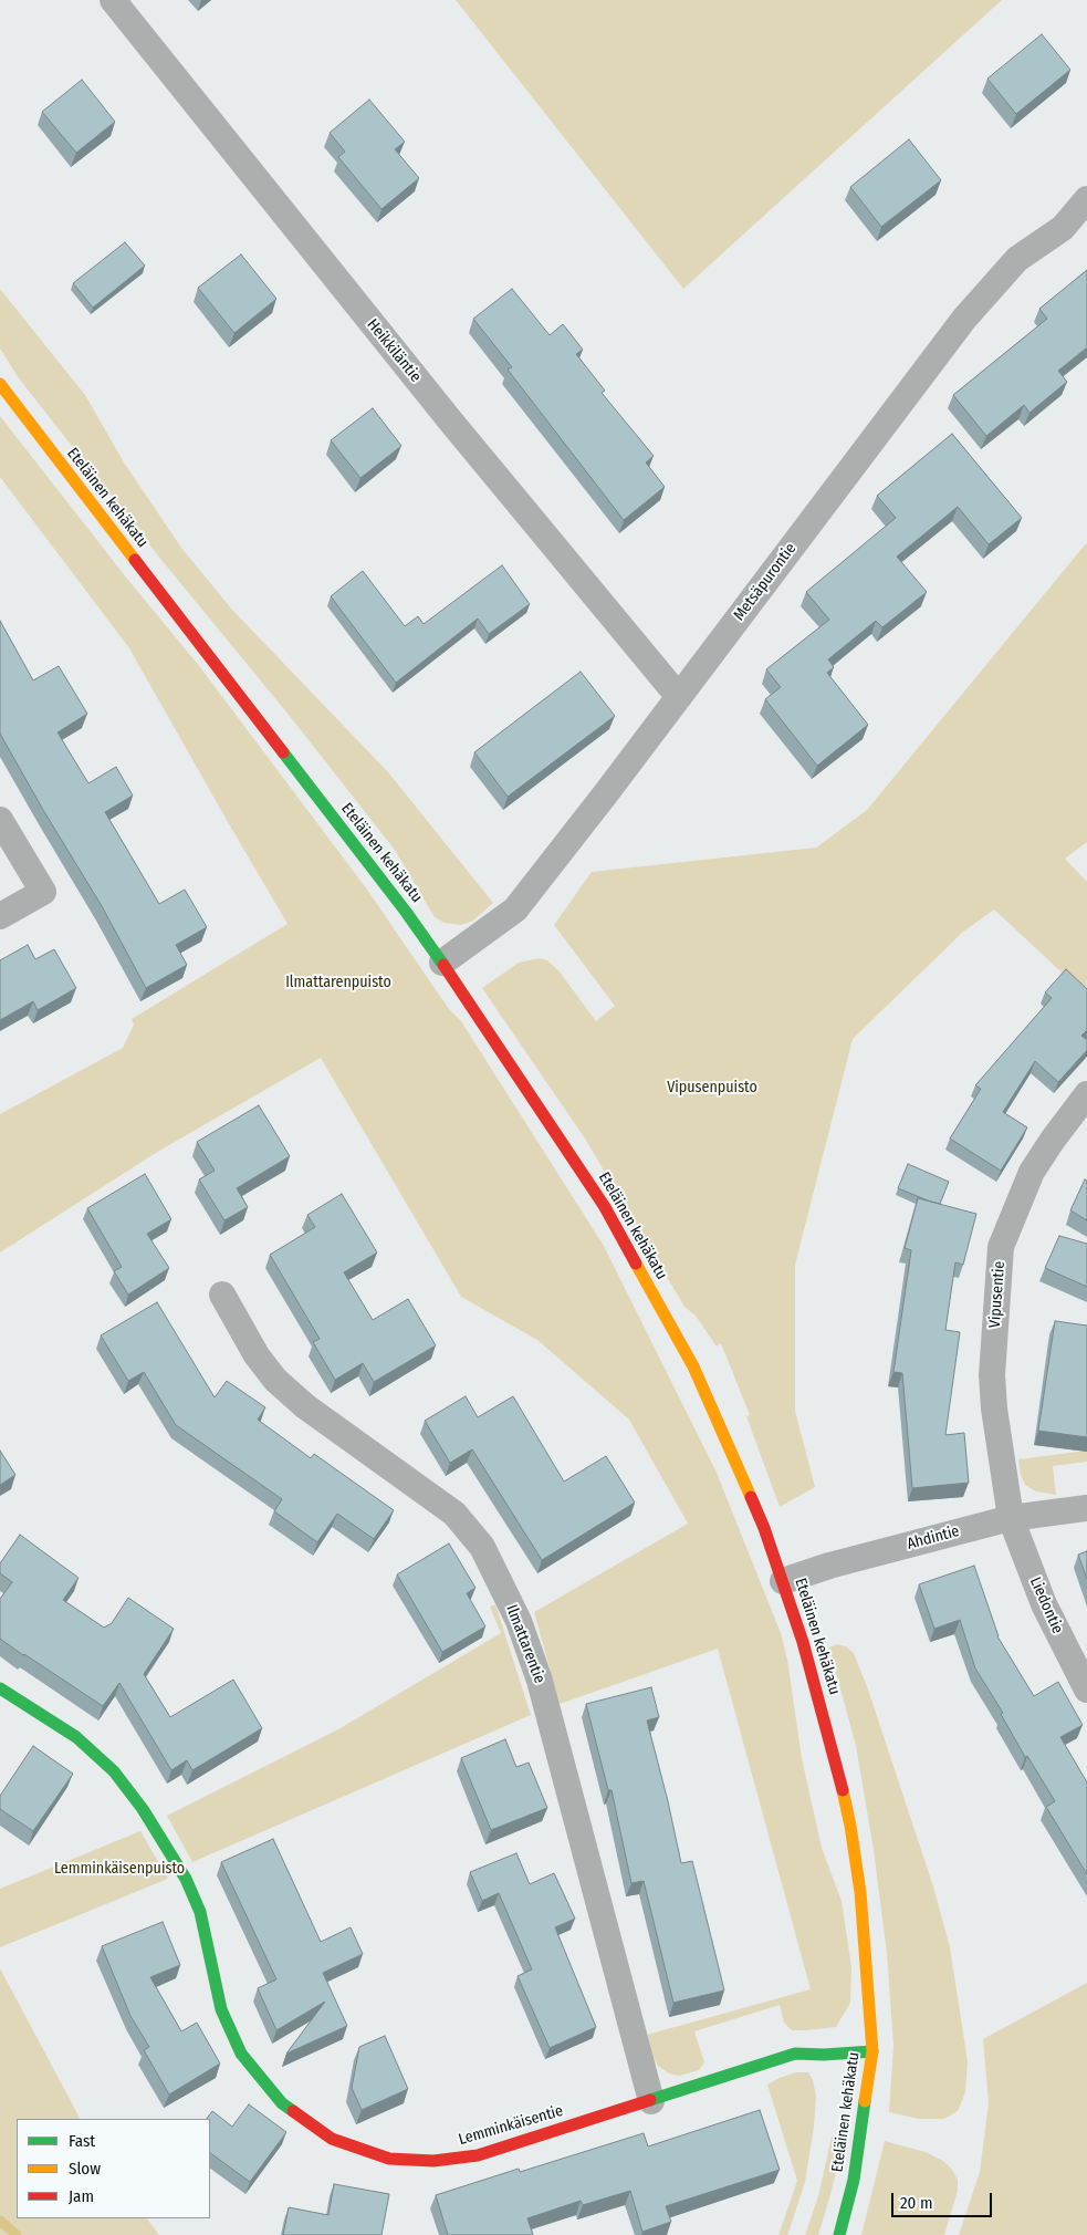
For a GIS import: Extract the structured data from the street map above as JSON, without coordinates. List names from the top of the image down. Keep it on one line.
{"streets":{"street":["Heikkiläntie","Eteläinen kehäkatu","Metsäpurontie","Vipusentie","Ahdintie","Liedontie","Ilmattarentie","Lemminkäisentie"]},"crossings":[["Heikkiläntie","Metsäpurontie"],["Eteläinen kehäkatu","Metsäpurontie"],["Eteläinen kehäkatu","Ahdintie"],["Eteläinen kehäkatu","Lemminkäisentie"],["Vipusentie","Ahdintie"],["Vipusentie","Liedontie"],["Ahdintie","Liedontie"],["Ilmattarentie","Lemminkäisentie"]],"parks":["Ilmattarenpuisto","Vipusenpuisto","Lemminkäisenpuisto"],"legend":["Fast","Slow","Jam"],"scale_bar":"20 m"}
